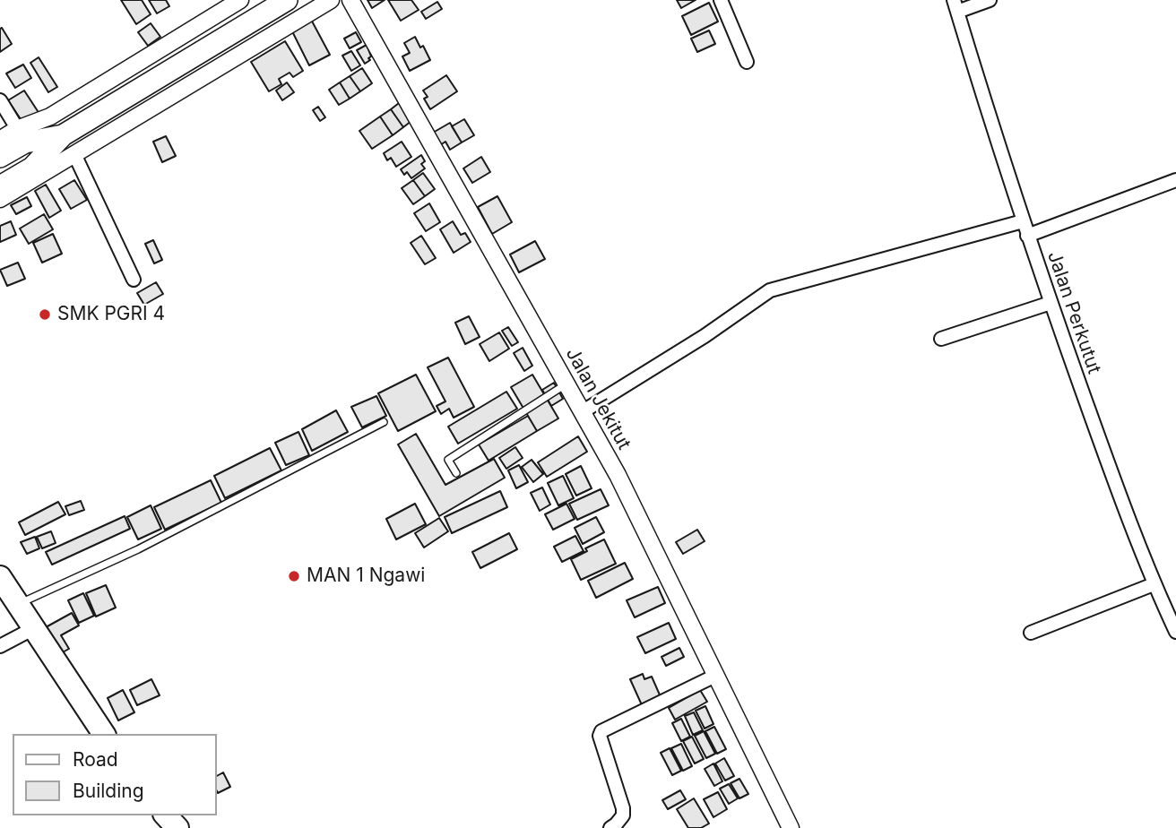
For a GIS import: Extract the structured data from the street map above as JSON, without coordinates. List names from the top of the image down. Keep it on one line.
{"streets":{"street":["Jalan Perkutut","Jalan Jekitut"]},"places":["SMK PGRI 4","MAN 1 Ngawi"],"legend":["Road","Building"]}
